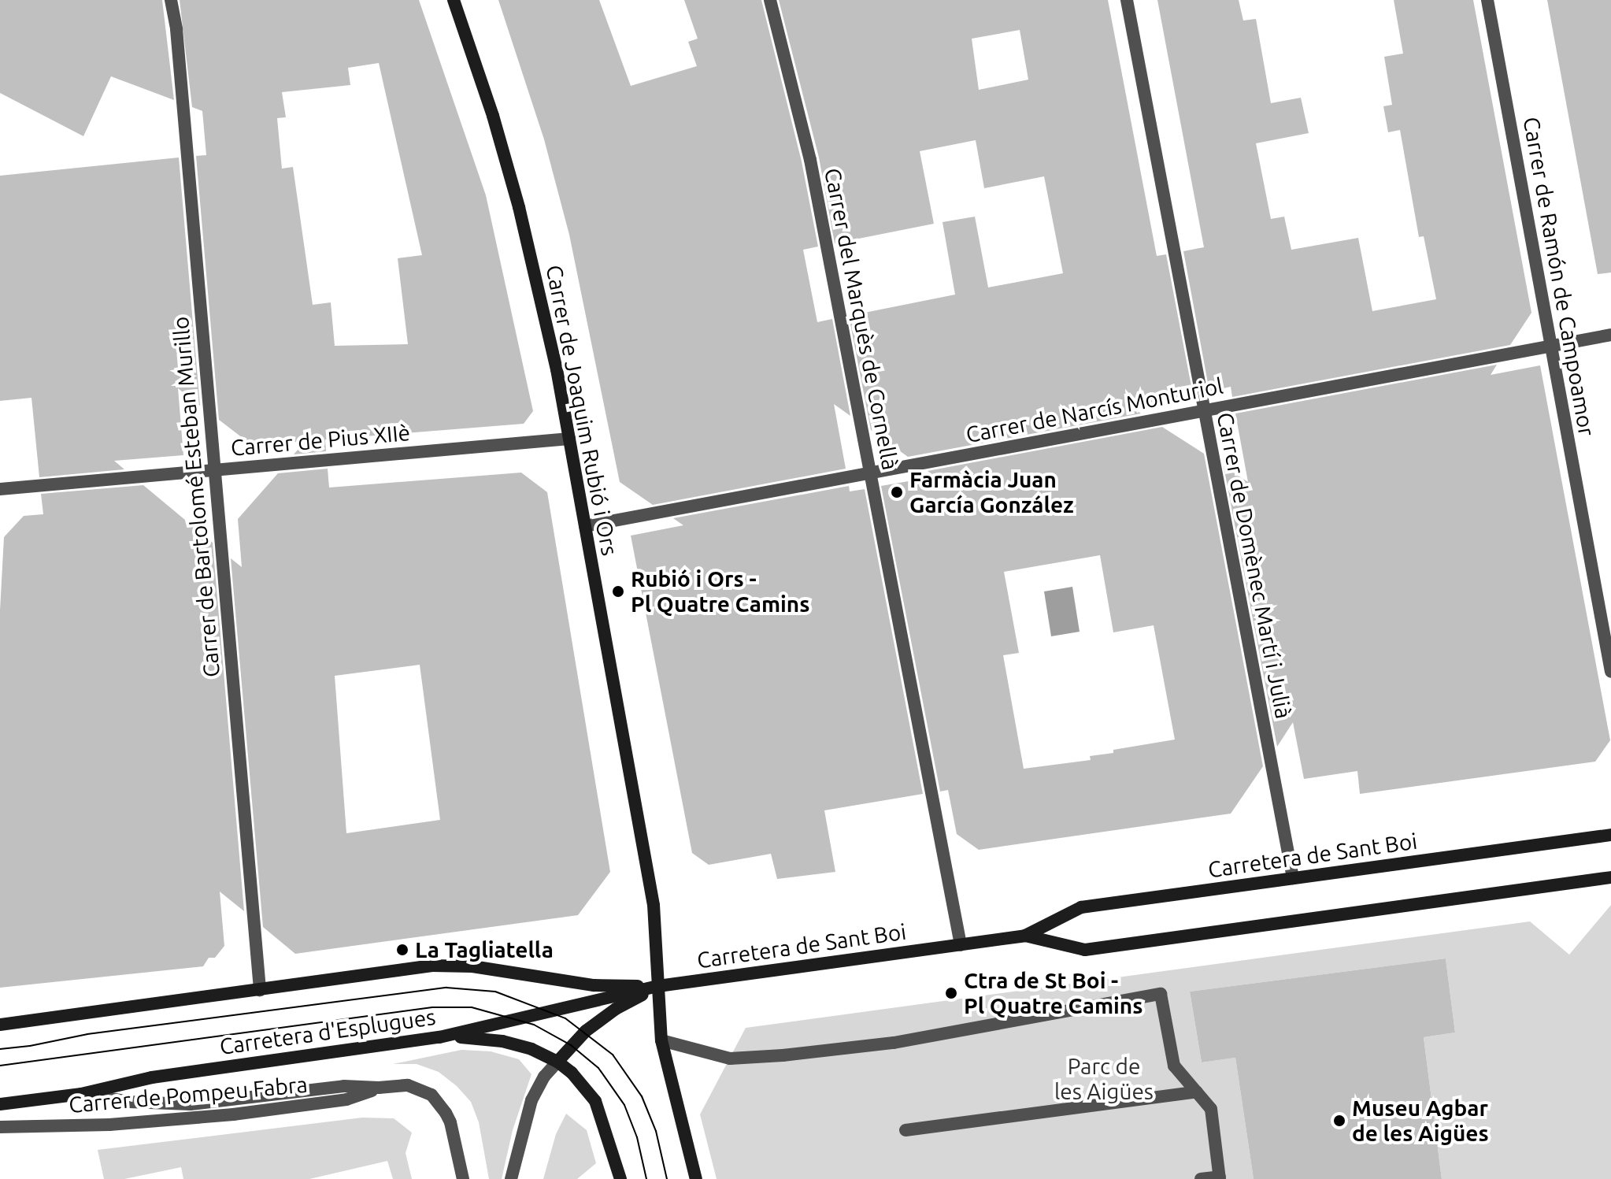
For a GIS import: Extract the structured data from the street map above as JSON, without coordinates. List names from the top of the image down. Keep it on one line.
{"streets":{"street":["Carrer de Ramón de Campoamor","Carrer del Marquès de Cornellà","Carrer de Joaquim Rubió i Ors","Carrer de Narcís Monturiol","Carrer de Pius XIIè","Carrer de Bartolomé Esteban Murillo","Carrer de Domènec Martí i Julià","Carretera de Sant Boi","Carretera d'Esplugues","Carrer de Pompeu Fabra"]},"crossings":[["Carrer de Ramón de Campoamor","Carrer de Narcís Monturiol"],["Carrer del Marquès de Cornellà","Carrer de Narcís Monturiol"],["Carrer del Marquès de Cornellà","Carretera de Sant Boi"],["Carrer de Joaquim Rubió i Ors","Carrer de Narcís Monturiol"],["Carrer de Joaquim Rubió i Ors","Carrer de Pius XIIè"],["Carrer de Joaquim Rubió i Ors","Carretera de Sant Boi"],["Carrer de Joaquim Rubió i Ors","Carretera d'Esplugues"],["Carrer de Narcís Monturiol","Carrer de Domènec Martí i Julià"],["Carrer de Pius XIIè","Carrer de Bartolomé Esteban Murillo"],["Carrer de Domènec Martí i Julià","Carretera de Sant Boi"],["Carretera de Sant Boi","Carretera d'Esplugues"],["Carretera d'Esplugues","Carrer de Pompeu Fabra"]],"parks":["Parc de les Aigües"],"places":["Farmàcia Juan García González","Rubió i Ors - Pl Quatre Camins","La Tagliatella","Ctra de St Boi - Pl Quatre Camins","Museu Agbar de les Aigües"]}
